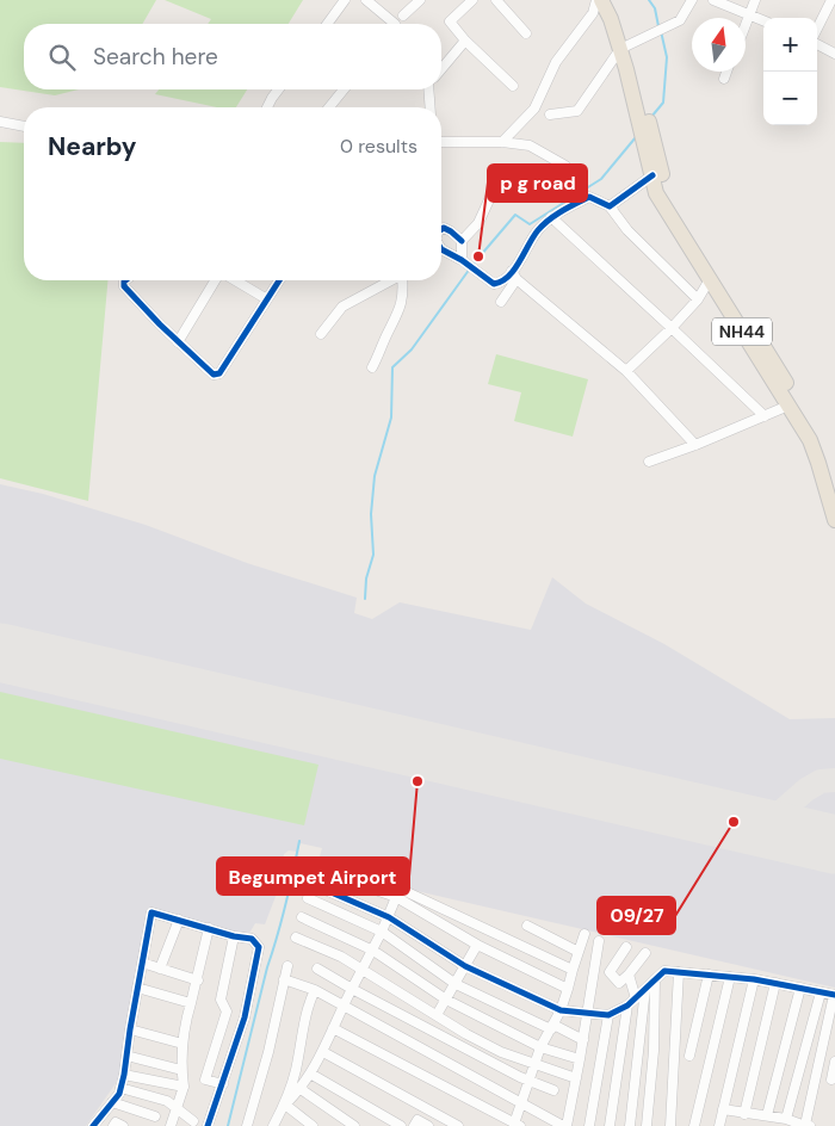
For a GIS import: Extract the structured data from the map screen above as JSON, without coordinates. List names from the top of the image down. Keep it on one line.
{"streets":{"highway":["NH44"]},"places":["p g road","Begumpet Airport","09/27"],"north":"top","page":{"map_buttons":["+","−"],"search":"Search here","heading":["Nearby","0 results"]}}
